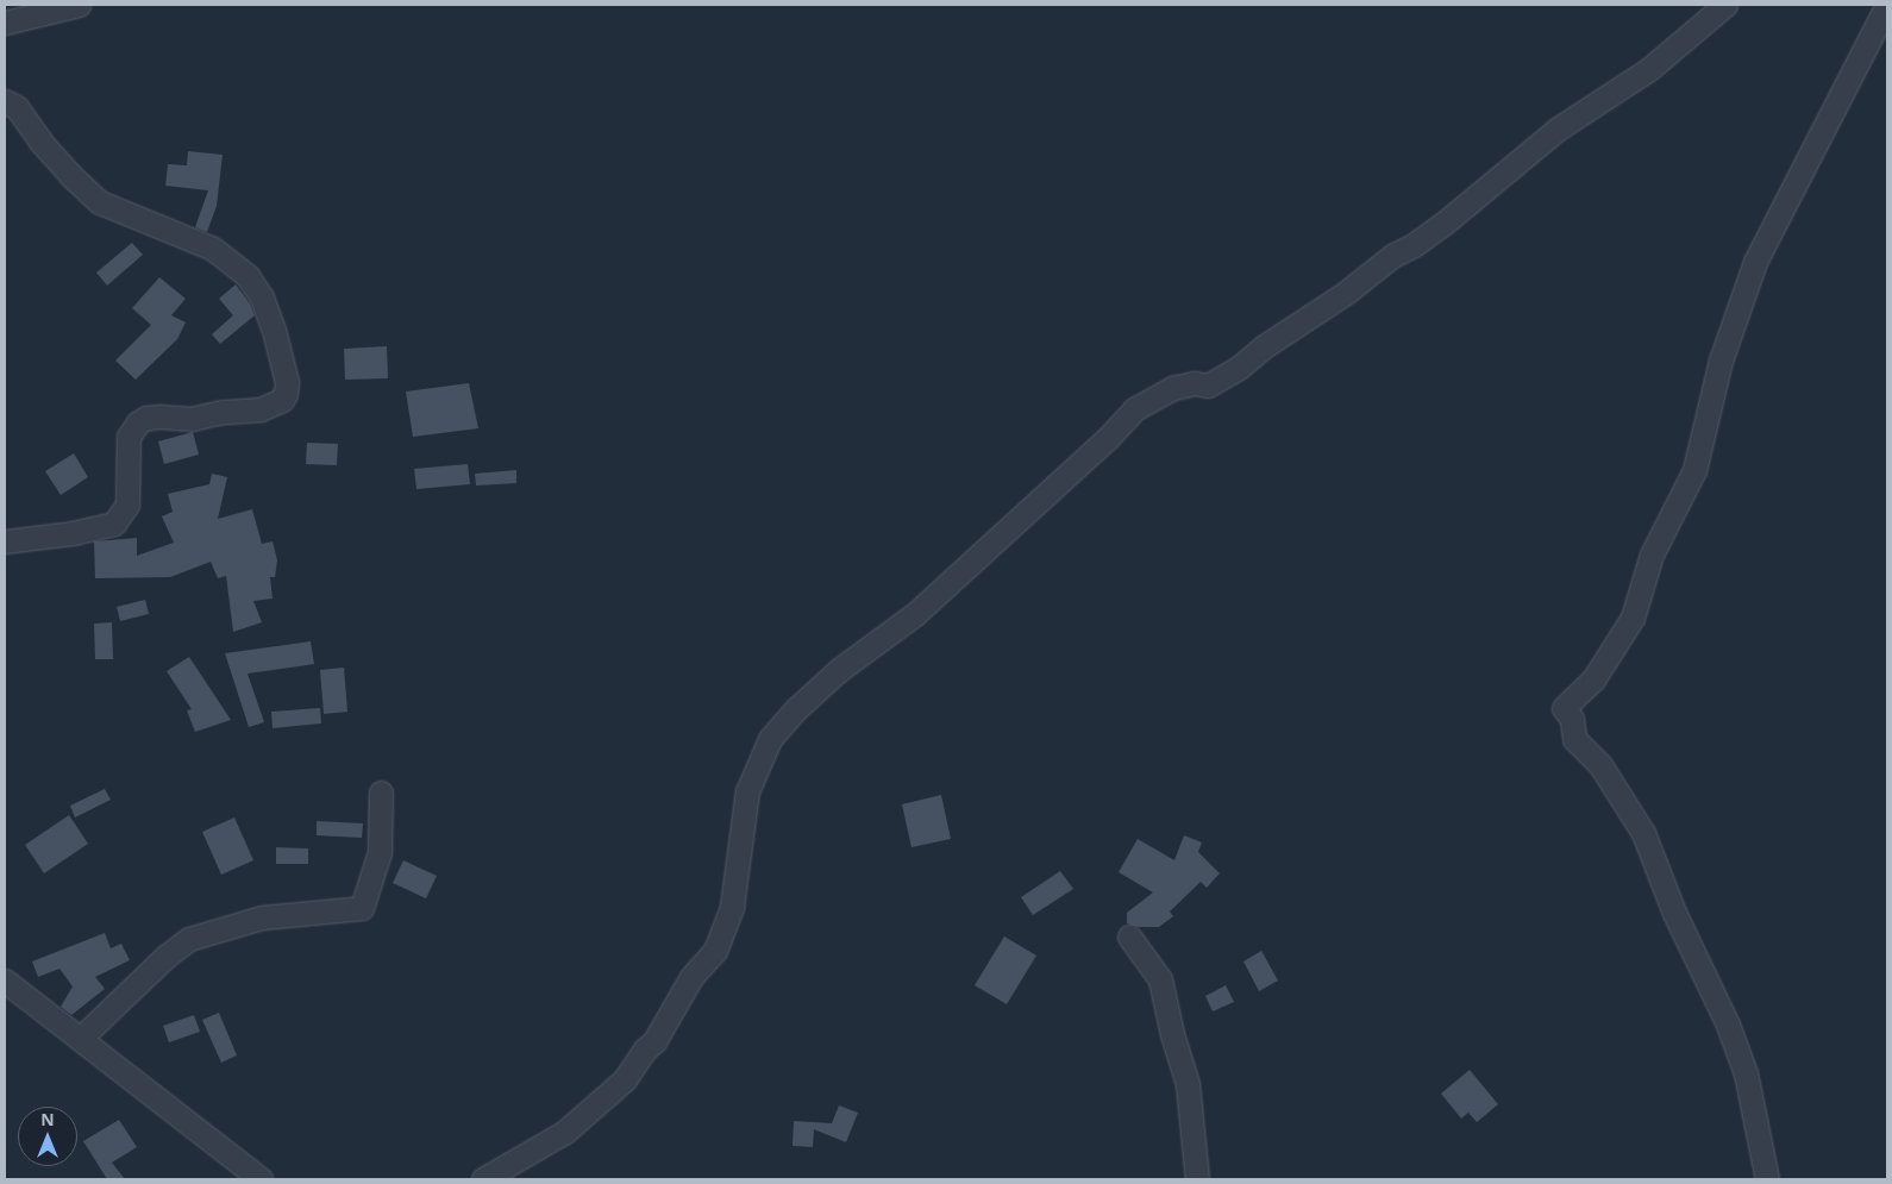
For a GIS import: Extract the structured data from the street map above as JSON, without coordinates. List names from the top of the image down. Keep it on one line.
{"north":"top"}
